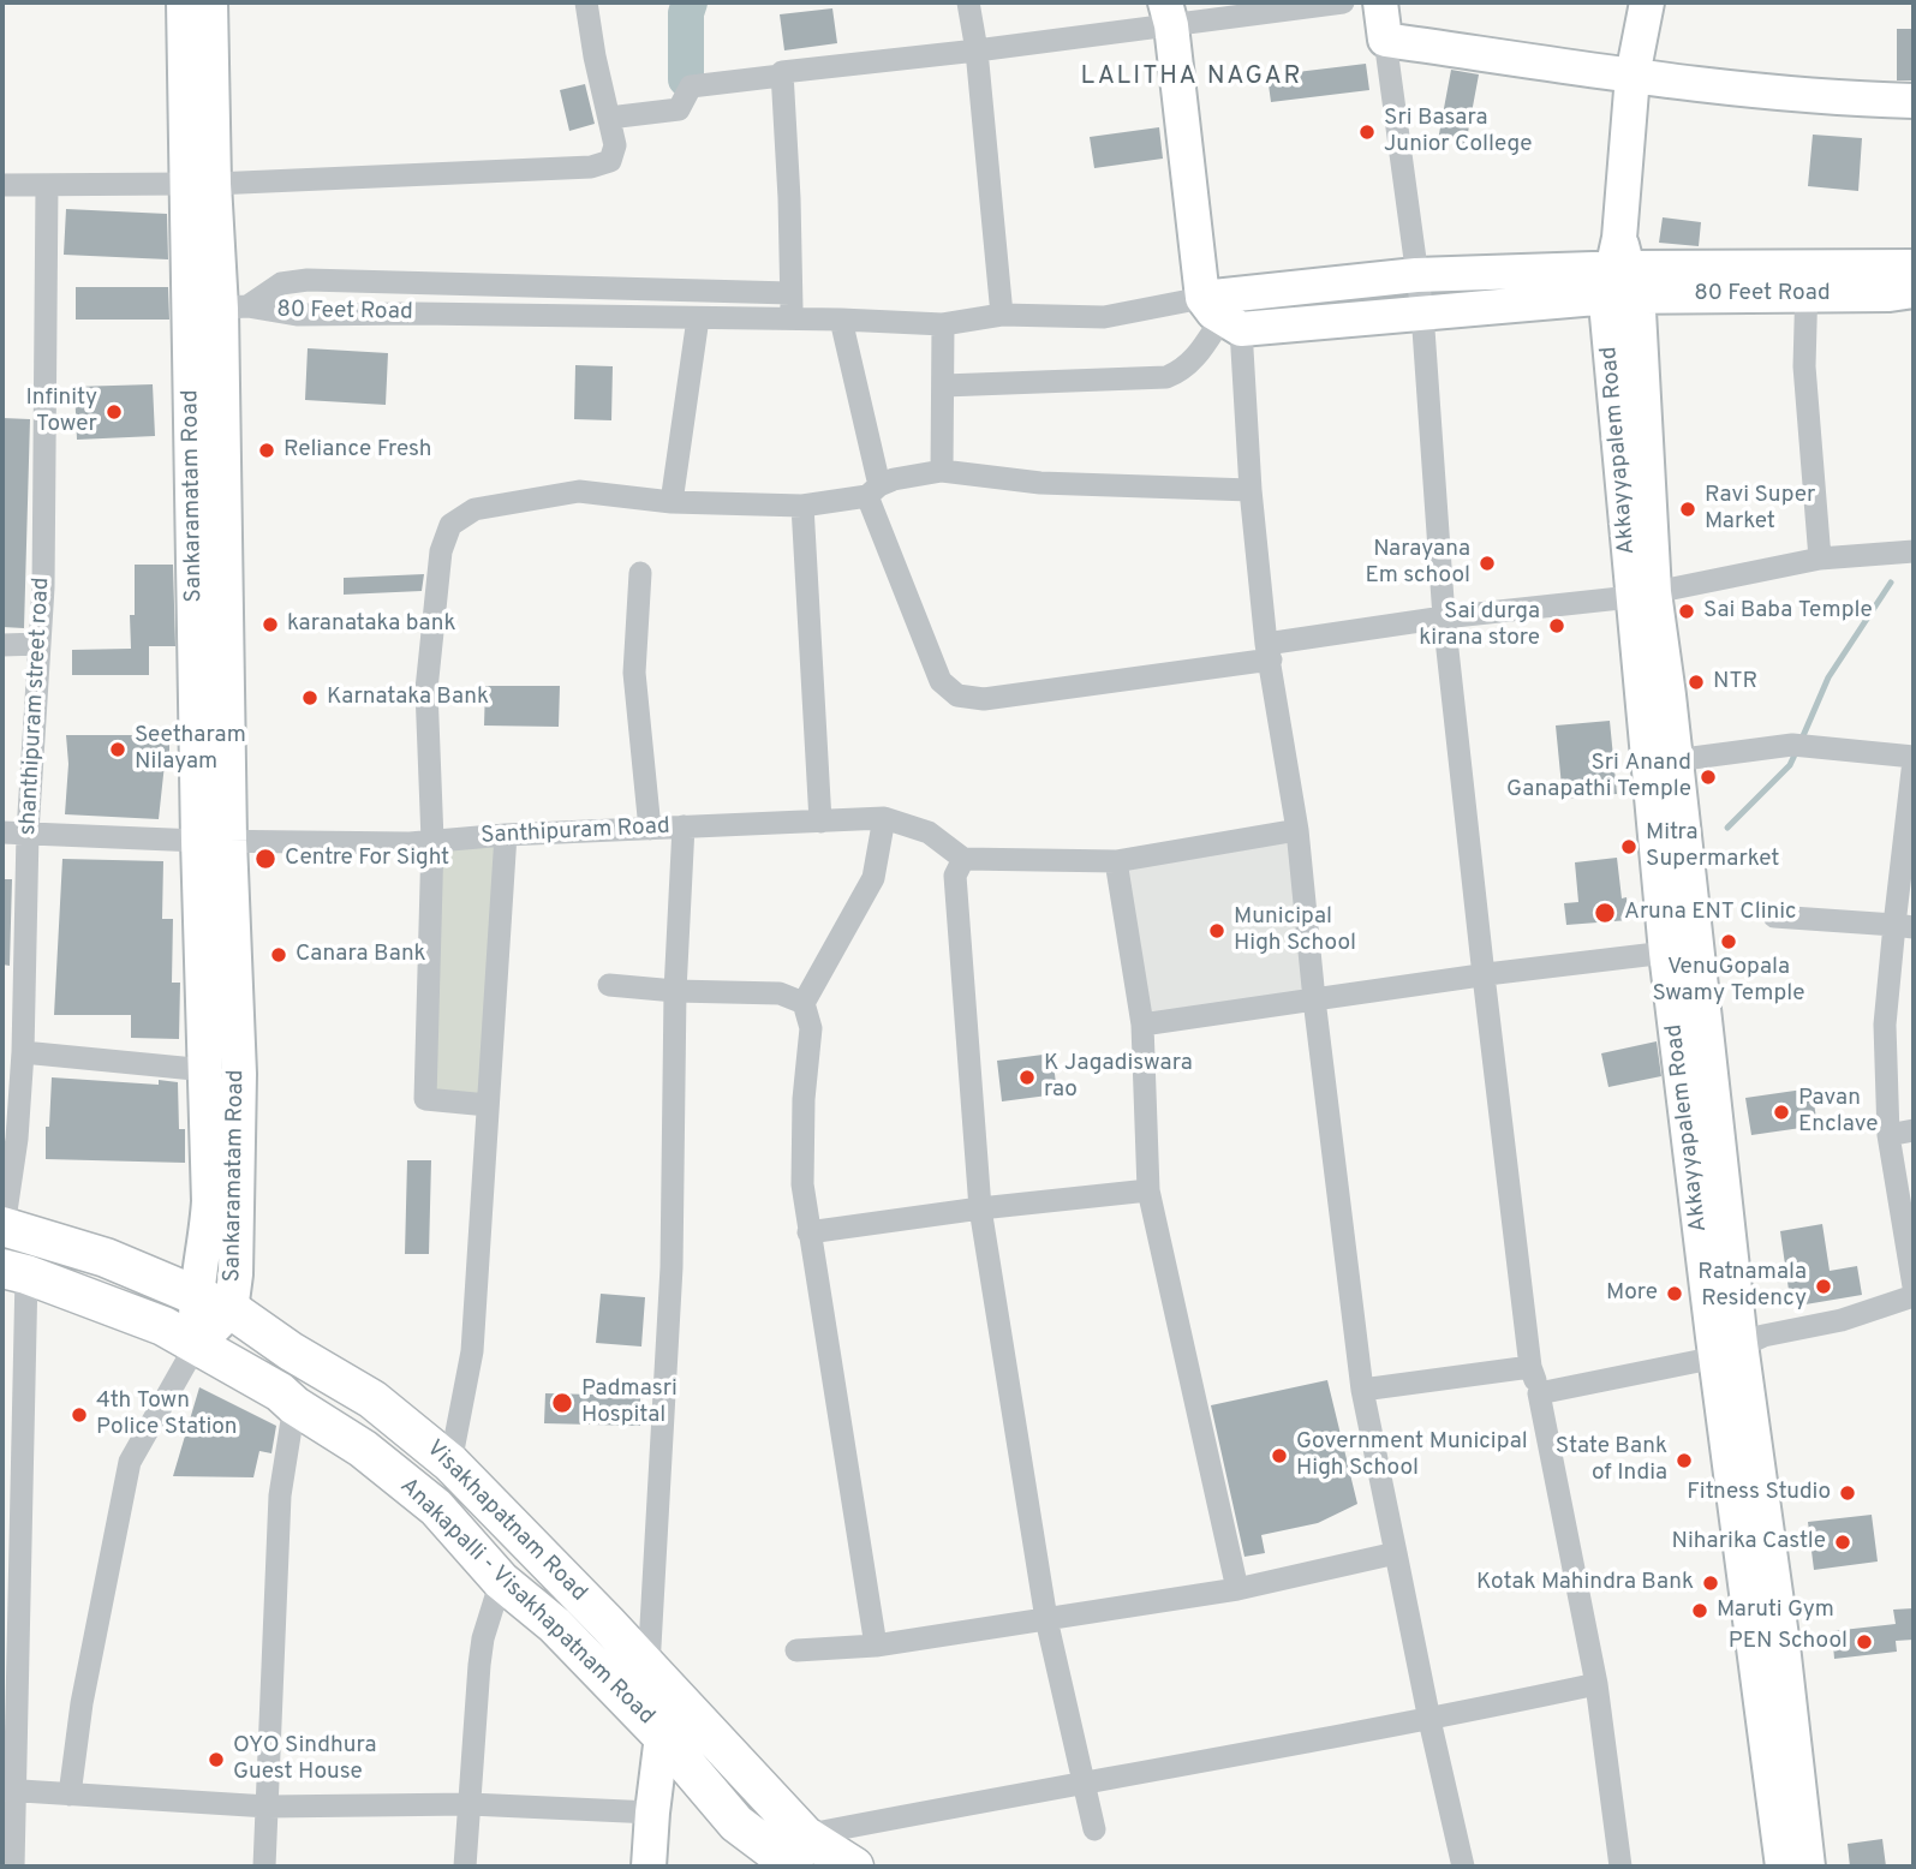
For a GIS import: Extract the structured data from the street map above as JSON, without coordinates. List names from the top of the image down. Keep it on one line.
{"streets":{"main road":["80 Feet Road","Akkayyapalem Road","Sankaramatam Road","Visakhapatnam Road","Anakapalli - Visakhapatnam Road"],"street":["shanthipuram street road","Santhipuram Road"]},"crossings":[["80 Feet Road","Akkayyapalem Road"],["80 Feet Road","Sankaramatam Road"],["Sankaramatam Road","Santhipuram Road"],["Sankaramatam Road","Visakhapatnam Road"],["Sankaramatam Road","Anakapalli - Visakhapatnam Road"],["shanthipuram street road","Santhipuram Road"],["shanthipuram street road","Visakhapatnam Road"],["Visakhapatnam Road","Anakapalli - Visakhapatnam Road"]],"districts":["LALITHA NAGAR"],"places":["Sri Basara Junior College","Infinity Tower","Reliance Fresh","Ravi Super Market","Narayana Em school","Sai Baba Temple","karanataka bank","Sai durga kirana store","NTR","Karnataka Bank","Seetharam Nilayam","Sri Anand Ganapathi Temple","Mitra Supermarket","Centre For Sight","Aruna ENT Clinic","Municipal High School","VenuGopala Swamy Temple","Canara Bank","K Jagadiswara rao","Pavan Enclave","Ratnamala Residency","More","Padmasri Hospital","4th Town Police Station","Government Municipal High School","State Bank of India","Fitness Studio","Niharika Castle","Kotak Mahindra Bank","Maruti Gym","PEN School","OYO Sindhura Guest House"]}
